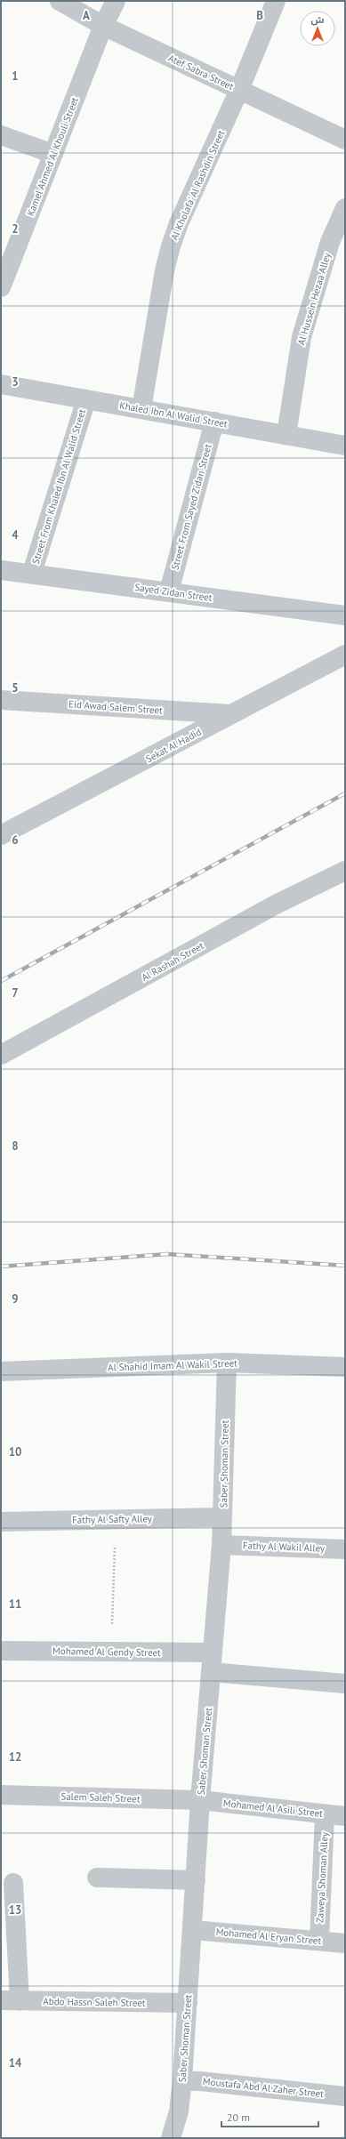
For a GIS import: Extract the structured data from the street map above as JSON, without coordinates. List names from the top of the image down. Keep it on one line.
{"streets":{"street":["Atef Sabra Street","Kamel Ahmed Al Khouli Street","Al Kholafa' Al Rashdin Street","Al Hussein Hezaa Alley","Khaled Ibn Al Walid Street","Street From Khaled Ibn Al Walid Street","Street From Sayed Zidan Street","Sayed Zidan Street","Eid Awad Salem Street","Sekat Al Hadid","Al Rashah Street","Al Shahid Imam Al Wakil Street","Saber Shoman Street","Fathy Al Safty Alley","Fathy Al Wakil Alley","Mohamed Al Gendy Street","Salem Saleh Street","Mohamed Al Asili Street","Zaweya Shoman Alley","Mohamed Al Eryan Street","Abdo Hassn Saleh Street","Moustafa Abd Al Zaher Street"]},"crossings":[["Atef Sabra Street","Kamel Ahmed Al Khouli Street"],["Atef Sabra Street","Al Kholafa' Al Rashdin Street"],["Al Kholafa' Al Rashdin Street","Khaled Ibn Al Walid Street"],["Al Hussein Hezaa Alley","Khaled Ibn Al Walid Street"],["Khaled Ibn Al Walid Street","Street From Khaled Ibn Al Walid Street"],["Khaled Ibn Al Walid Street","Street From Sayed Zidan Street"],["Street From Khaled Ibn Al Walid Street","Sayed Zidan Street"],["Street From Sayed Zidan Street","Sayed Zidan Street"],["Eid Awad Salem Street","Sekat Al Hadid"],["Al Shahid Imam Al Wakil Street","Saber Shoman Street"],["Saber Shoman Street","Fathy Al Safty Alley"],["Saber Shoman Street","Fathy Al Wakil Alley"],["Saber Shoman Street","Mohamed Al Gendy Street"],["Saber Shoman Street","Salem Saleh Street"],["Saber Shoman Street","Mohamed Al Asili Street"],["Saber Shoman Street","Mohamed Al Eryan Street"],["Saber Shoman Street","Abdo Hassn Saleh Street"],["Saber Shoman Street","Moustafa Abd Al Zaher Street"],["Salem Saleh Street","Mohamed Al Asili Street"],["Mohamed Al Asili Street","Zaweya Shoman Alley"],["Zaweya Shoman Alley","Mohamed Al Eryan Street"]],"scale_bar":"20 m","north":"top","grid":{"columns":["A","B"],"rows":["1","2","3","4","5","6","7","8","9","10","11","12","13","14"]}}
